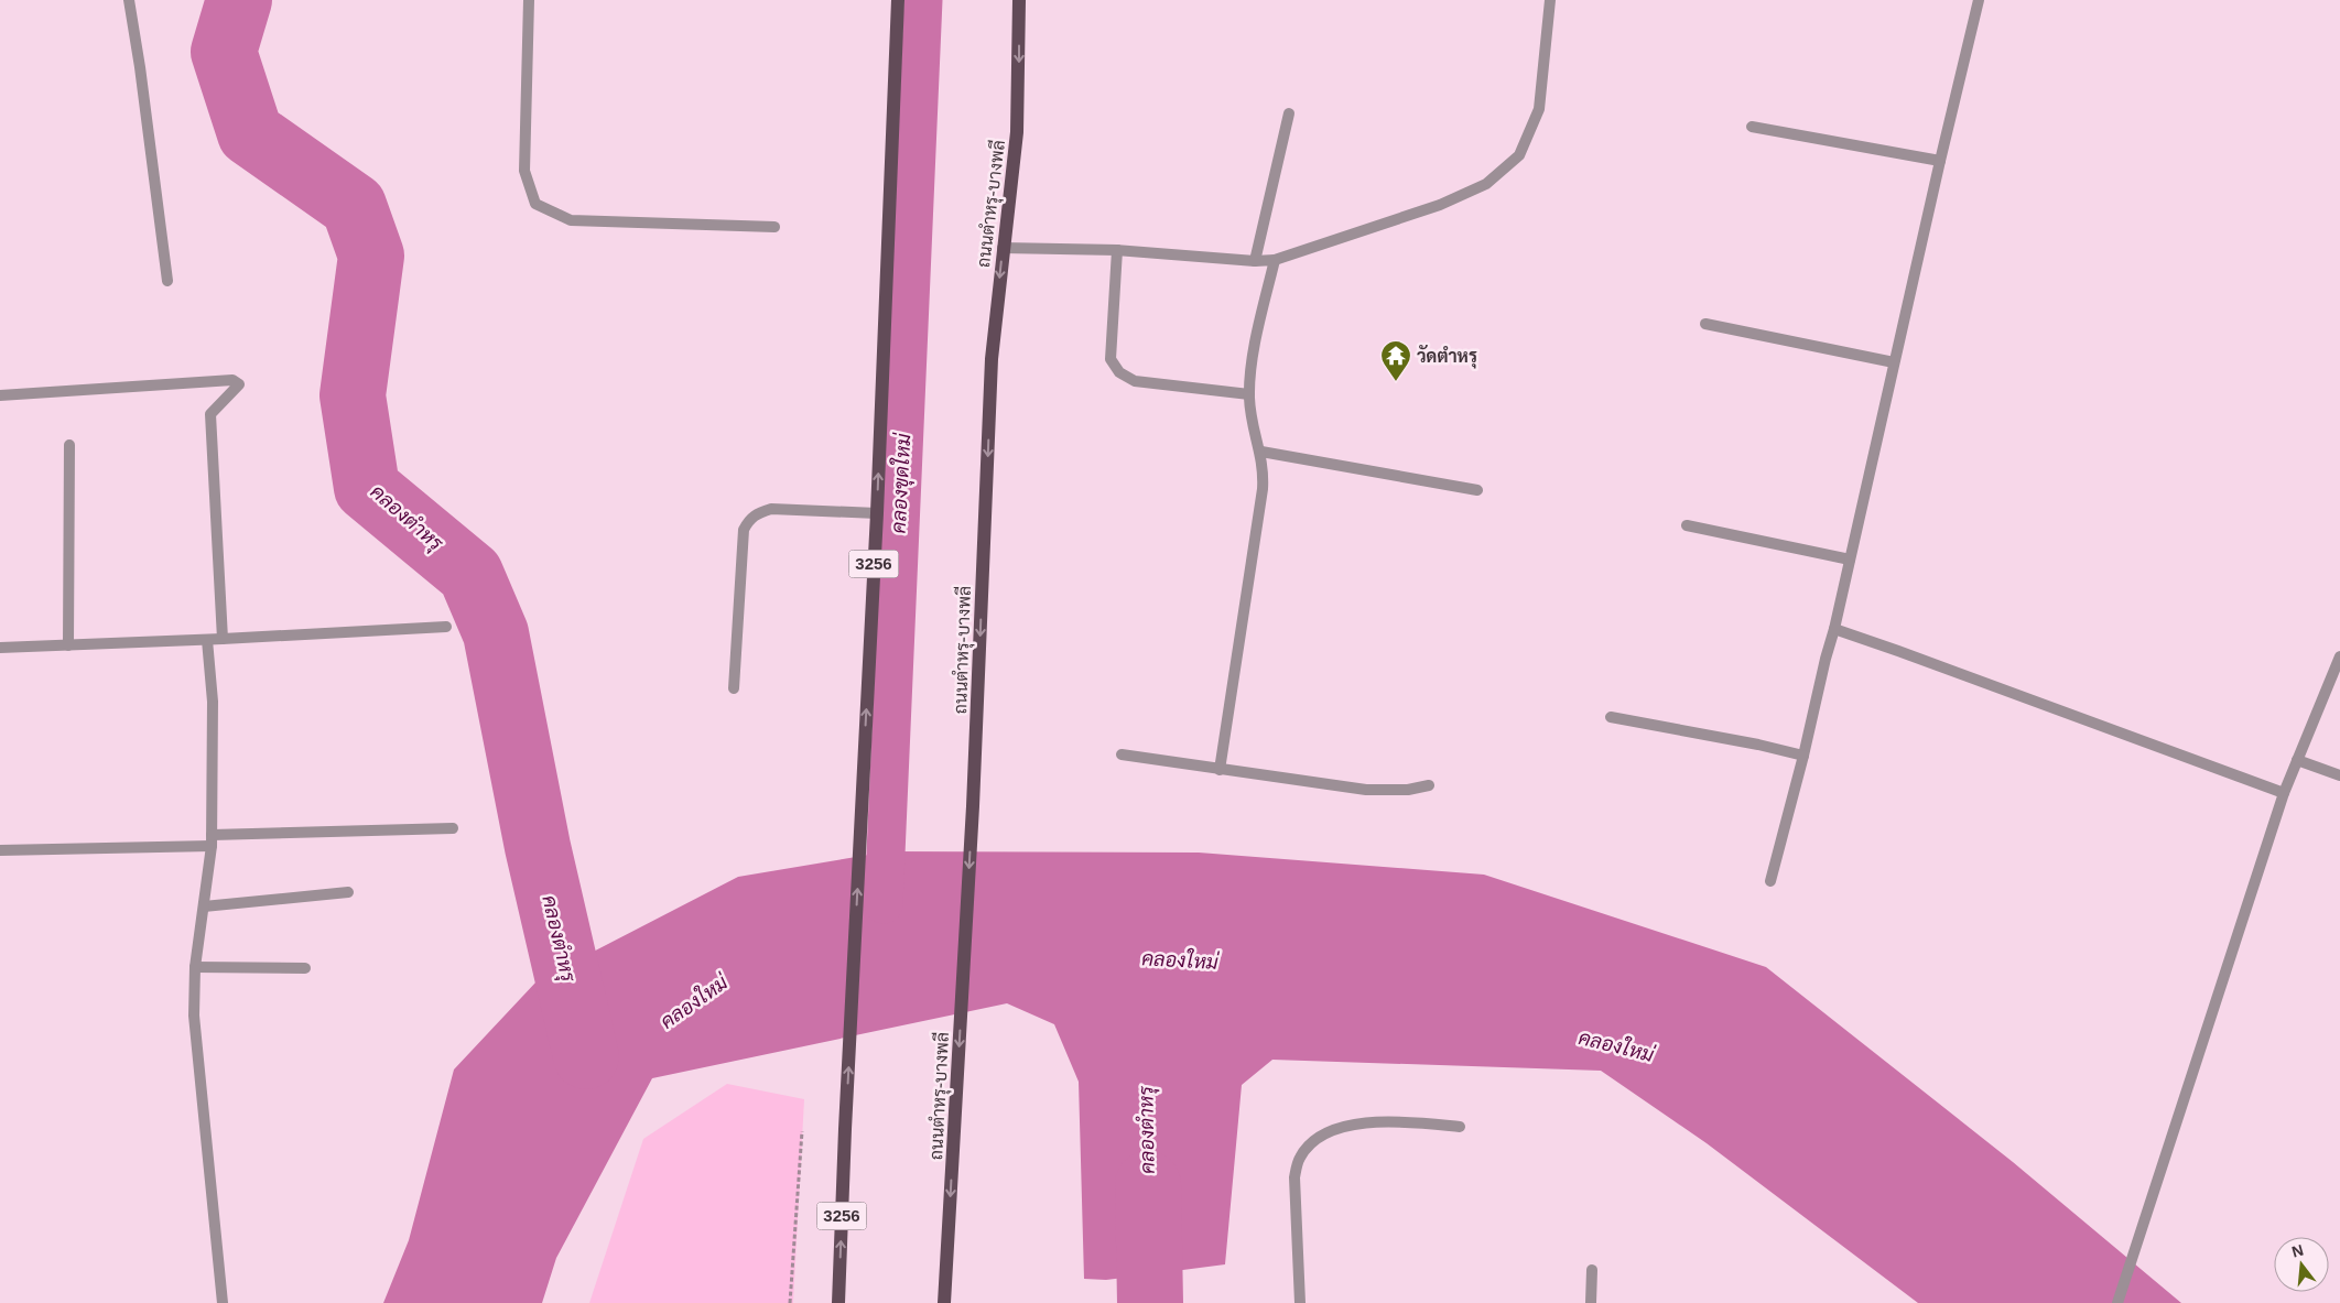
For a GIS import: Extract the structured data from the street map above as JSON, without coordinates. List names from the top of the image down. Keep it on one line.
{"streets":{"main road":["ถนนตำหรุ-บางพลี","3256"]},"water":["คลองขุดใหม่","คลองตำหรุ","คลองใหม่"],"places":{"temple":["วัดตำหรุ"]},"north":"top"}
